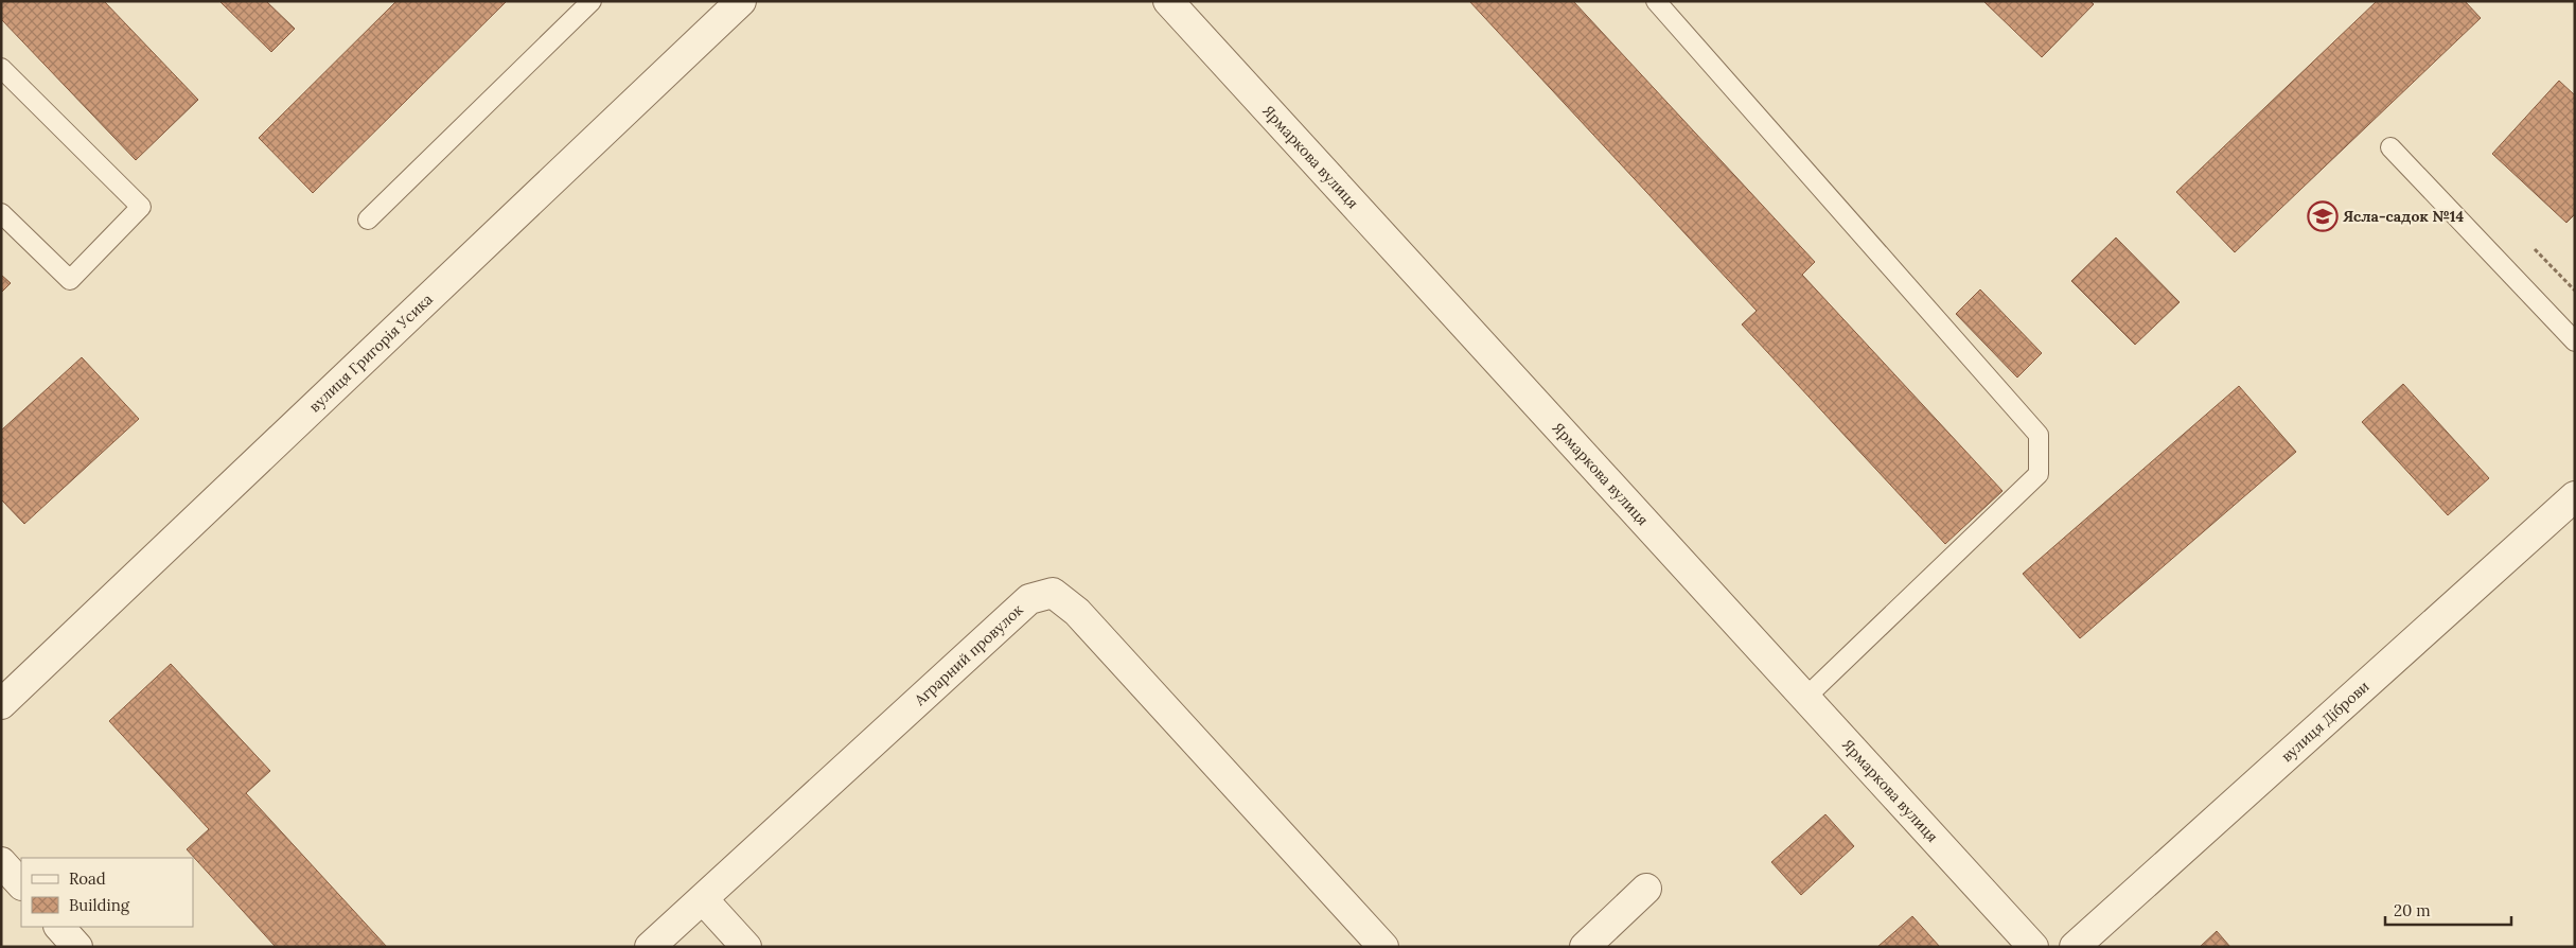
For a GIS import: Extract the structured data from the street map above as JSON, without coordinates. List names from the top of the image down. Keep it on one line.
{"streets":{"street":["Ярмаркова вулиця","вулиця Григорія Усика","Аграрний провулок","вулиця Діброви"]},"places":{"school or university":["Ясла-садок №14"]},"legend":["Road","Building"],"scale_bar":"20 m"}
